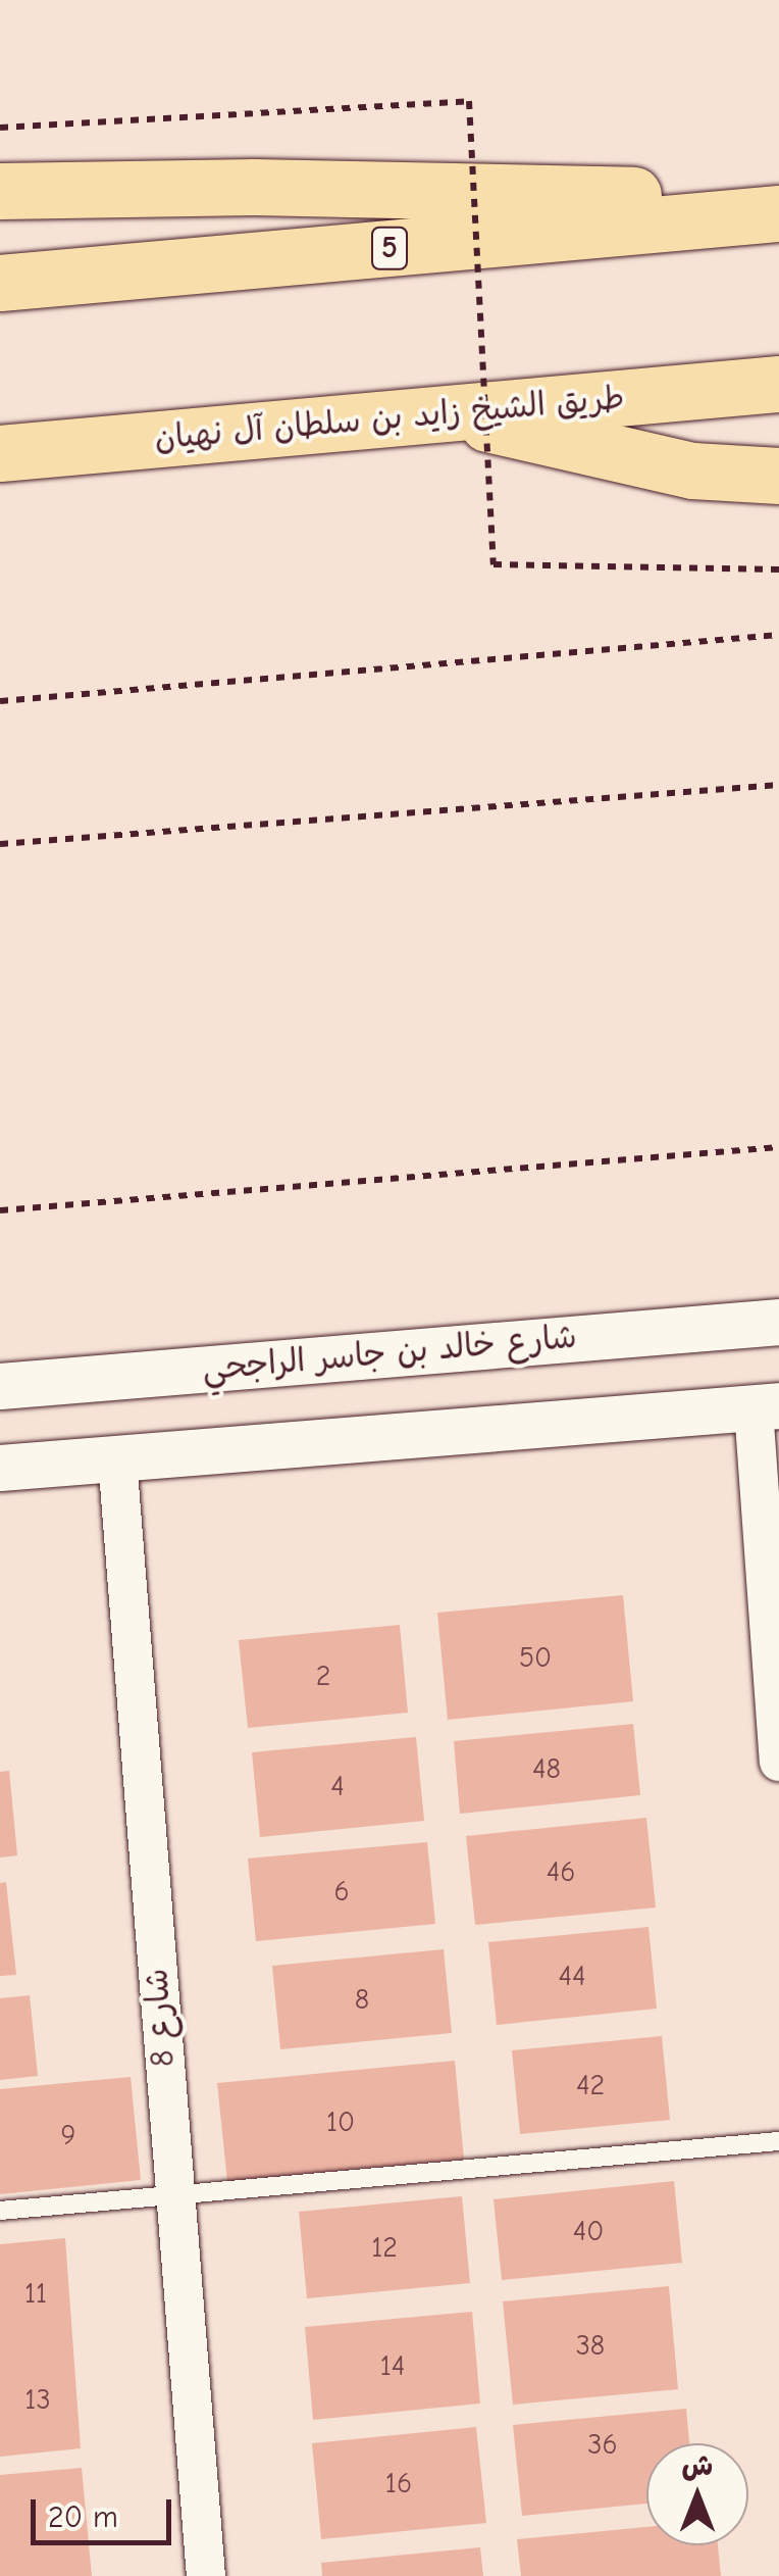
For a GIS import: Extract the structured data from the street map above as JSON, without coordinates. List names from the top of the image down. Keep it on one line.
{"streets":{"highway":["5","طريق الشيخ زايد بن سلطان آل نهيان"],"street":["شارع خالد بن جاسر الراجحي","شارع 8"]},"house_numbers":["50","2","48","4","46","6","44","8","42","10","9","40","12","11","38","14","13","36","16"],"scale_bar":"20 m","north":"top"}
